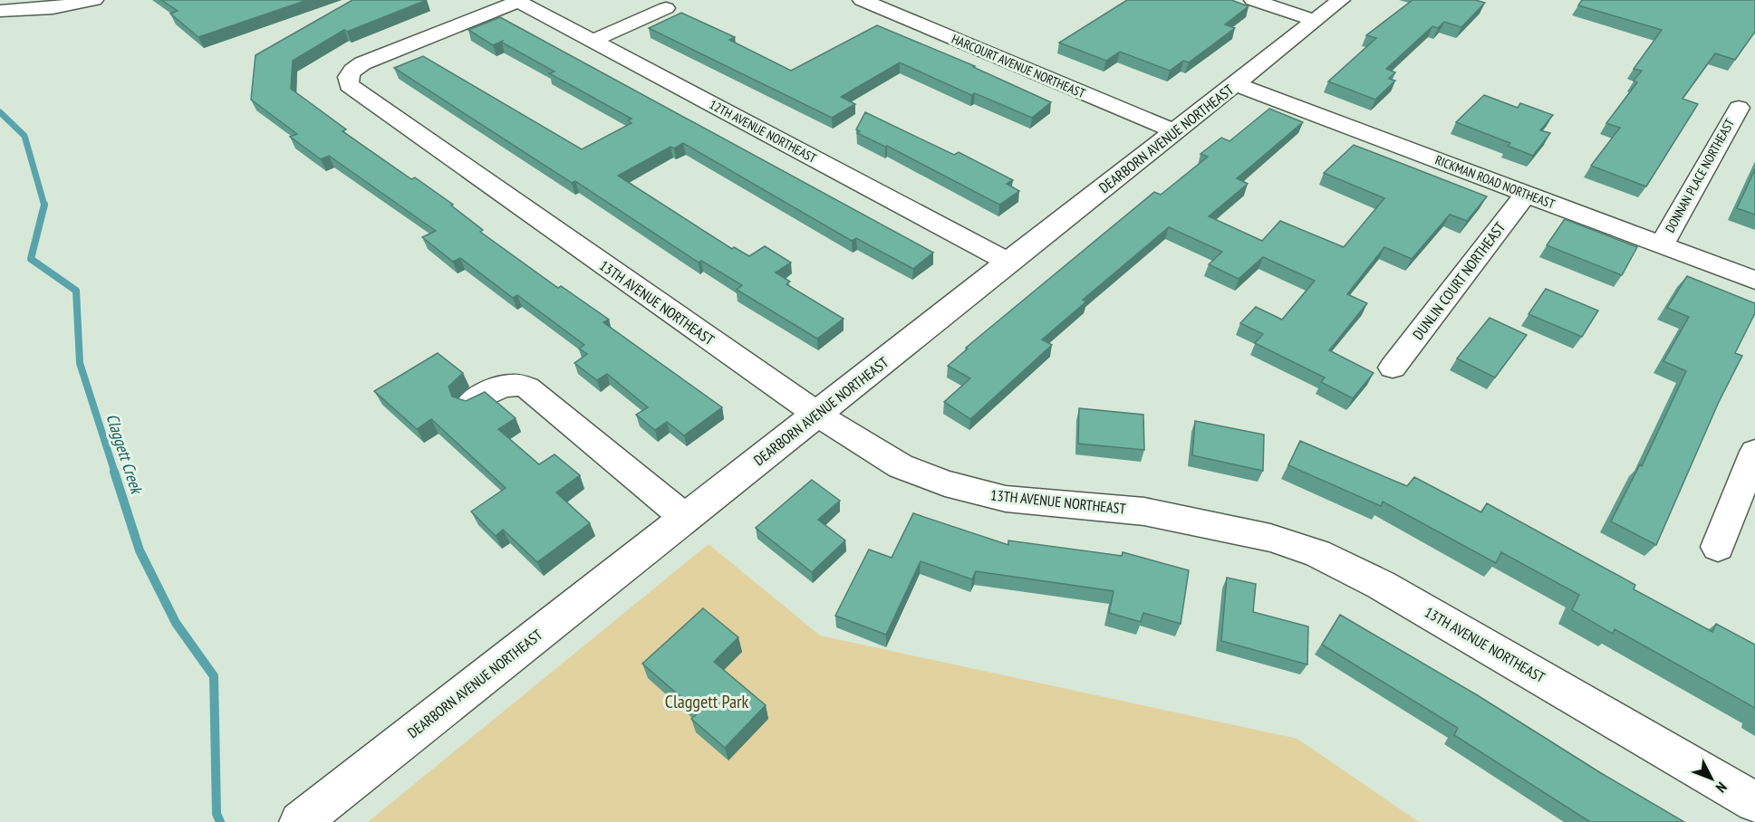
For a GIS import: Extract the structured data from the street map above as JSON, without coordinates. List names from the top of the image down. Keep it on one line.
{"streets":{"street":["HARCOURT AVENUE NORTHEAST","12TH AVENUE NORTHEAST","DEARBORN AVENUE NORTHEAST","DONNAN PLACE NORTHEAST","RICKMAN ROAD NORTHEAST","DUNLIN COURT NORTHEAST","13TH AVENUE NORTHEAST"]},"crossings":[["HARCOURT AVENUE NORTHEAST","DEARBORN AVENUE NORTHEAST"],["12TH AVENUE NORTHEAST","DEARBORN AVENUE NORTHEAST"],["12TH AVENUE NORTHEAST","13TH AVENUE NORTHEAST"],["DEARBORN AVENUE NORTHEAST","RICKMAN ROAD NORTHEAST"],["DEARBORN AVENUE NORTHEAST","13TH AVENUE NORTHEAST"],["DONNAN PLACE NORTHEAST","RICKMAN ROAD NORTHEAST"],["RICKMAN ROAD NORTHEAST","DUNLIN COURT NORTHEAST"]],"water":["Claggett Creek"],"parks":["Claggett Park"],"north":"bottom right"}
